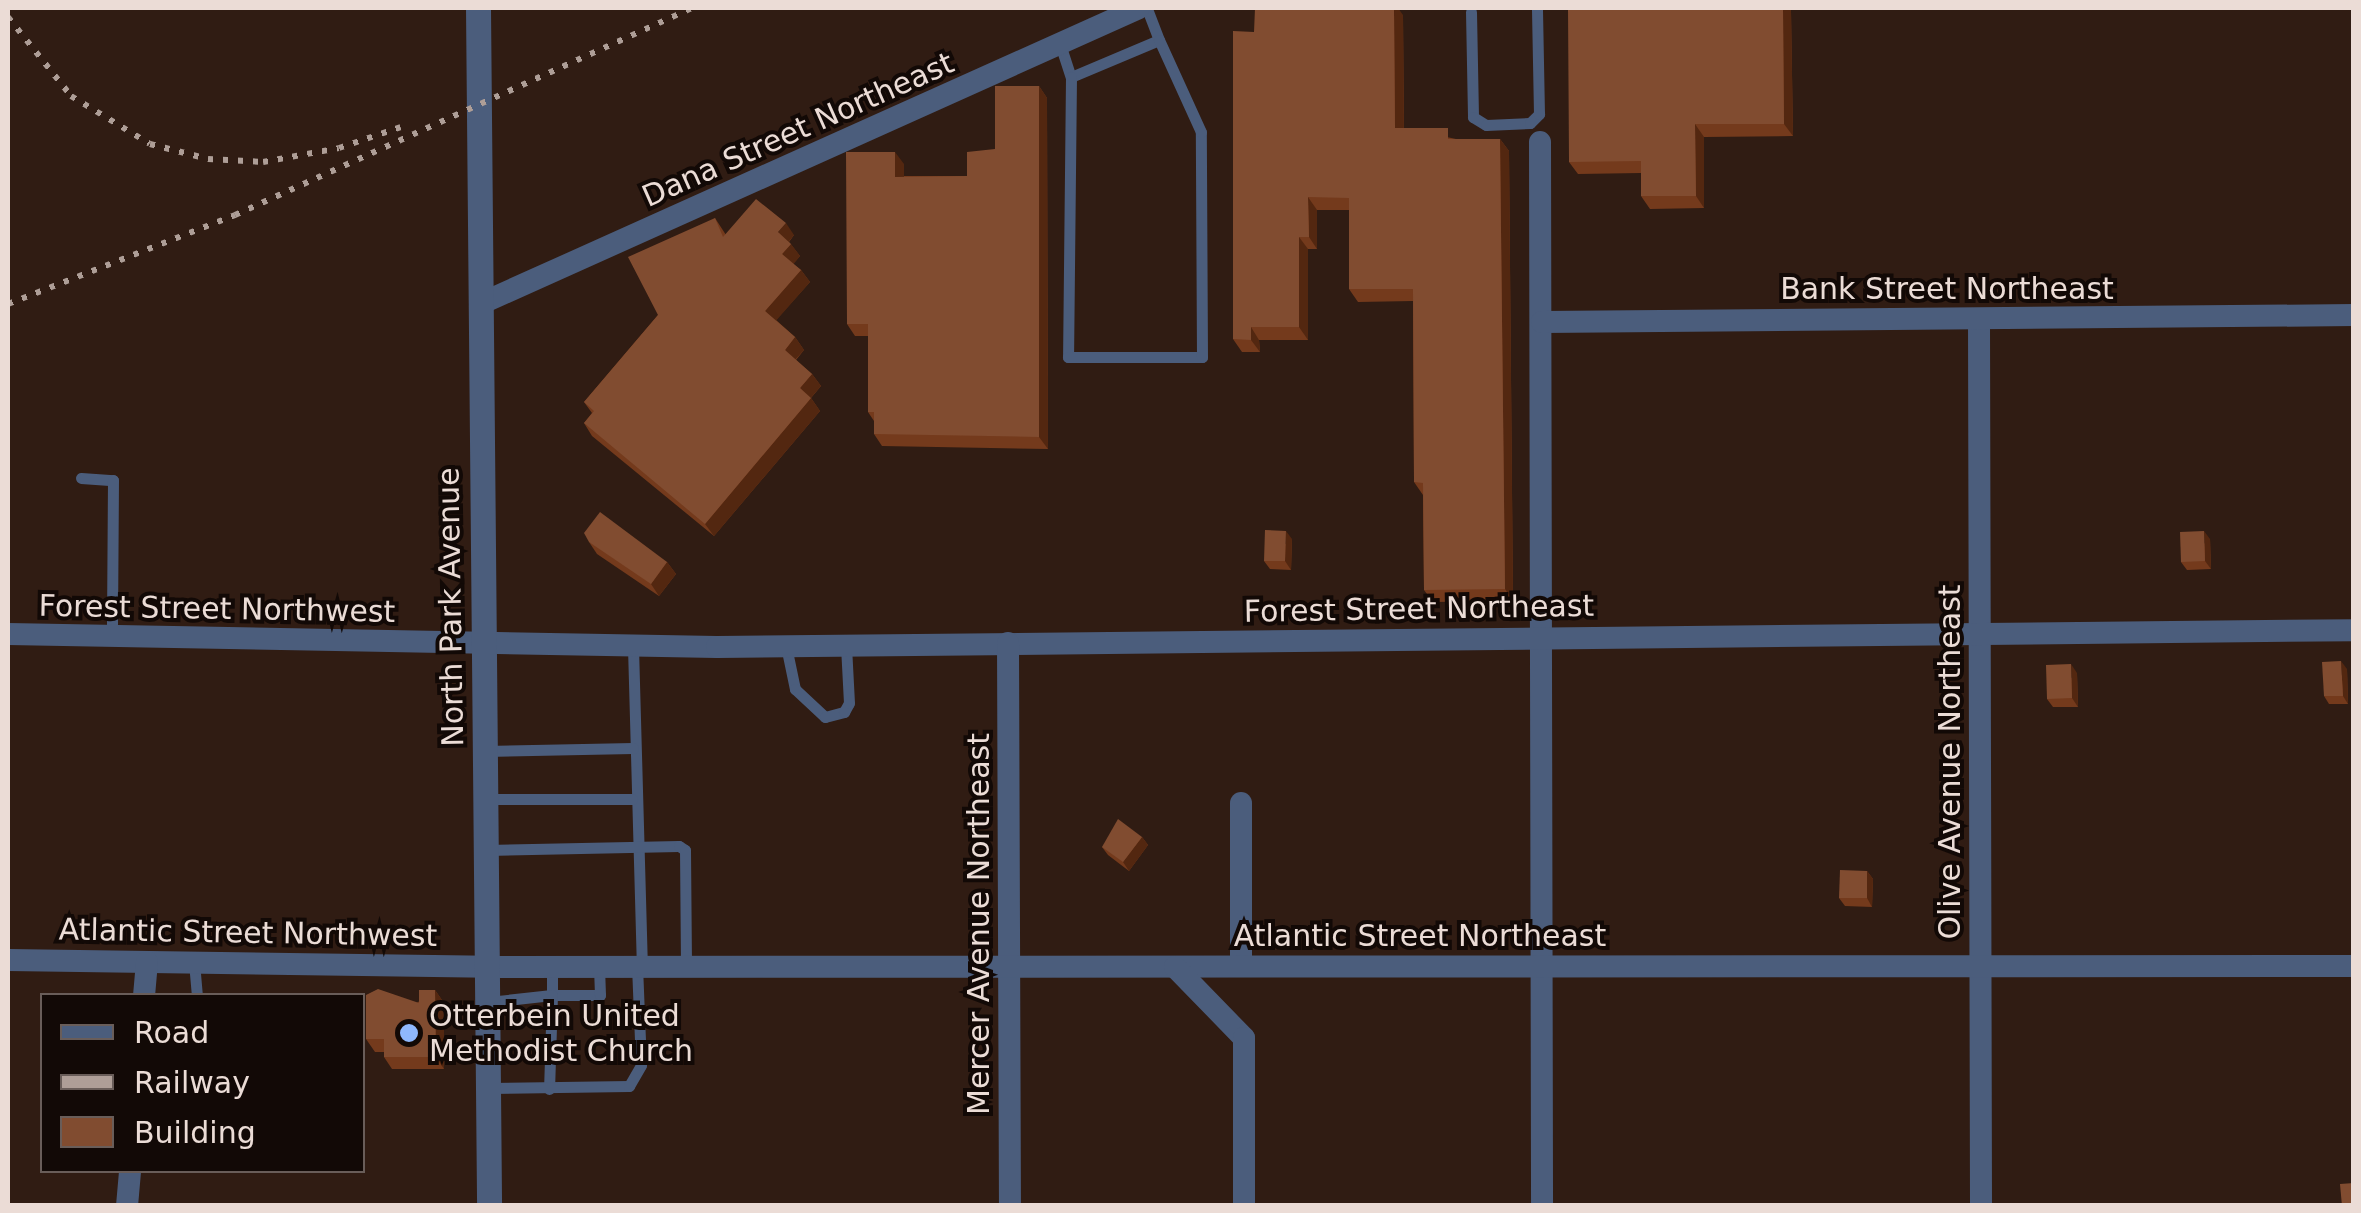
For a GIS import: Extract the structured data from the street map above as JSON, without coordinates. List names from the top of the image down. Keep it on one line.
{"streets":{"street":["Dana Street Northeast","Bank Street Northeast","North Park Avenue","Forest Street Northwest","Forest Street Northeast","Olive Avenue Northeast","Mercer Avenue Northeast","Atlantic Street Northwest","Atlantic Street Northeast"]},"crossings":[["Dana Street Northeast","North Park Avenue"],["Bank Street Northeast","Olive Avenue Northeast"],["North Park Avenue","Forest Street Northwest"],["North Park Avenue","Forest Street Northeast"],["North Park Avenue","Atlantic Street Northwest"],["North Park Avenue","Atlantic Street Northeast"],["Forest Street Northwest","Forest Street Northeast"],["Forest Street Northeast","Olive Avenue Northeast"],["Forest Street Northeast","Mercer Avenue Northeast"],["Olive Avenue Northeast","Atlantic Street Northeast"],["Mercer Avenue Northeast","Atlantic Street Northeast"],["Atlantic Street Northwest","Atlantic Street Northeast"]],"places":["Otterbein United Methodist Church"],"legend":["Road","Railway","Building"]}
